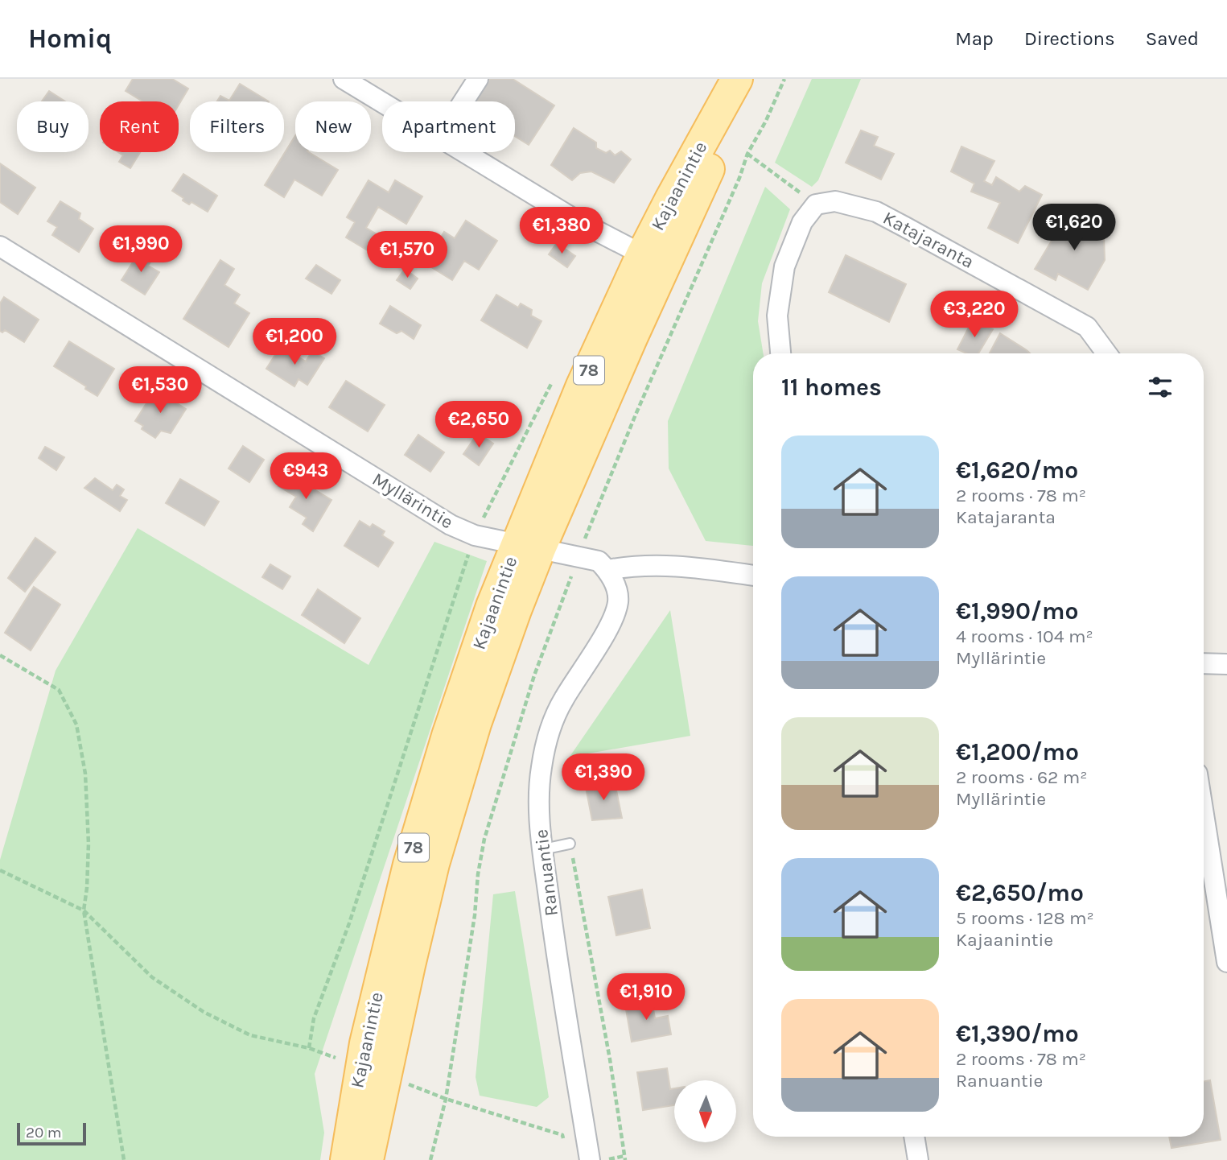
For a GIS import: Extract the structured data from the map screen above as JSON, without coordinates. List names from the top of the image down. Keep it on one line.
{"streets":{"main road":["Kajaanintie","78"],"street":["Katajaranta","Myllärintie","Ranuantie"]},"crossings":[["Kajaanintie","Myllärintie"],["Myllärintie","Ranuantie"]],"scale_bar":"20 m","north":"bottom","page":{"header":"Homiq","nav":["Map","Directions","Saved"],"chip":["Buy","Rent","Filters","New","Apartment"],"price":["€1,620","€1,380","€1,990","€1,570","€3,220","€1,200","€1,530","€2,650","€943","€1,390","€1,910"],"heading":"11 homes","list":[{"name":"€1,620/mo","note":"2 rooms · 78 m² · Katajaranta"},{"name":"€1,990/mo","note":"4 rooms · 104 m² · Myllärintie"},{"name":"€1,200/mo","note":"2 rooms · 62 m² · Myllärintie"},{"name":"€2,650/mo","note":"5 rooms · 128 m² · Kajaanintie"},{"name":"€1,390/mo","note":"2 rooms · 78 m² · Ranuantie"}],"scale":"20 m"}}
